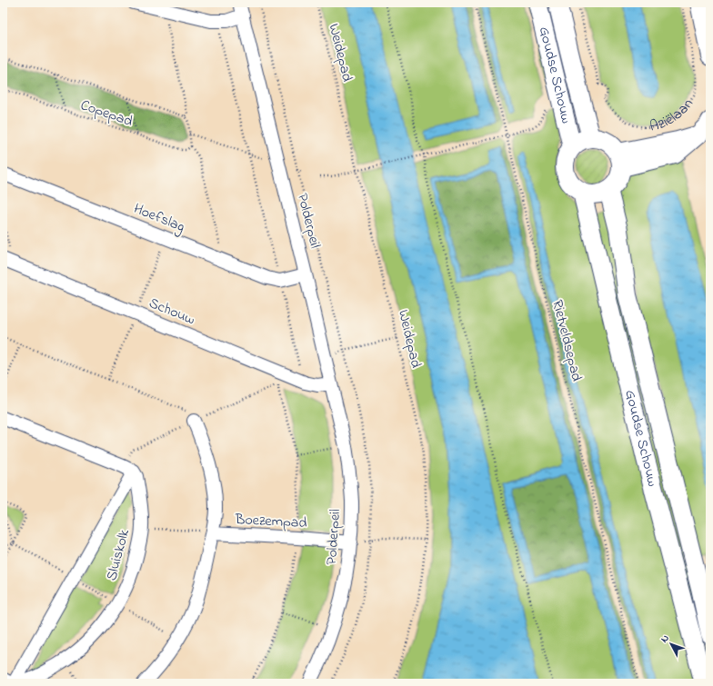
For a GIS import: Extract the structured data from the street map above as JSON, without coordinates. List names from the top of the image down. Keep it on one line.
{"streets":{"main road":["Goudse Schouw"],"street":["Hoefslag","Polderpeil","Schouw","Boezempad","Sluiskolk"],"path":["Weidepad","Aziëlaan","Copepad","Rietveldsepad"]},"crossings":[["Hoefslag","Polderpeil"],["Polderpeil","Schouw"],["Polderpeil","Boezempad"]],"north":"top left"}
